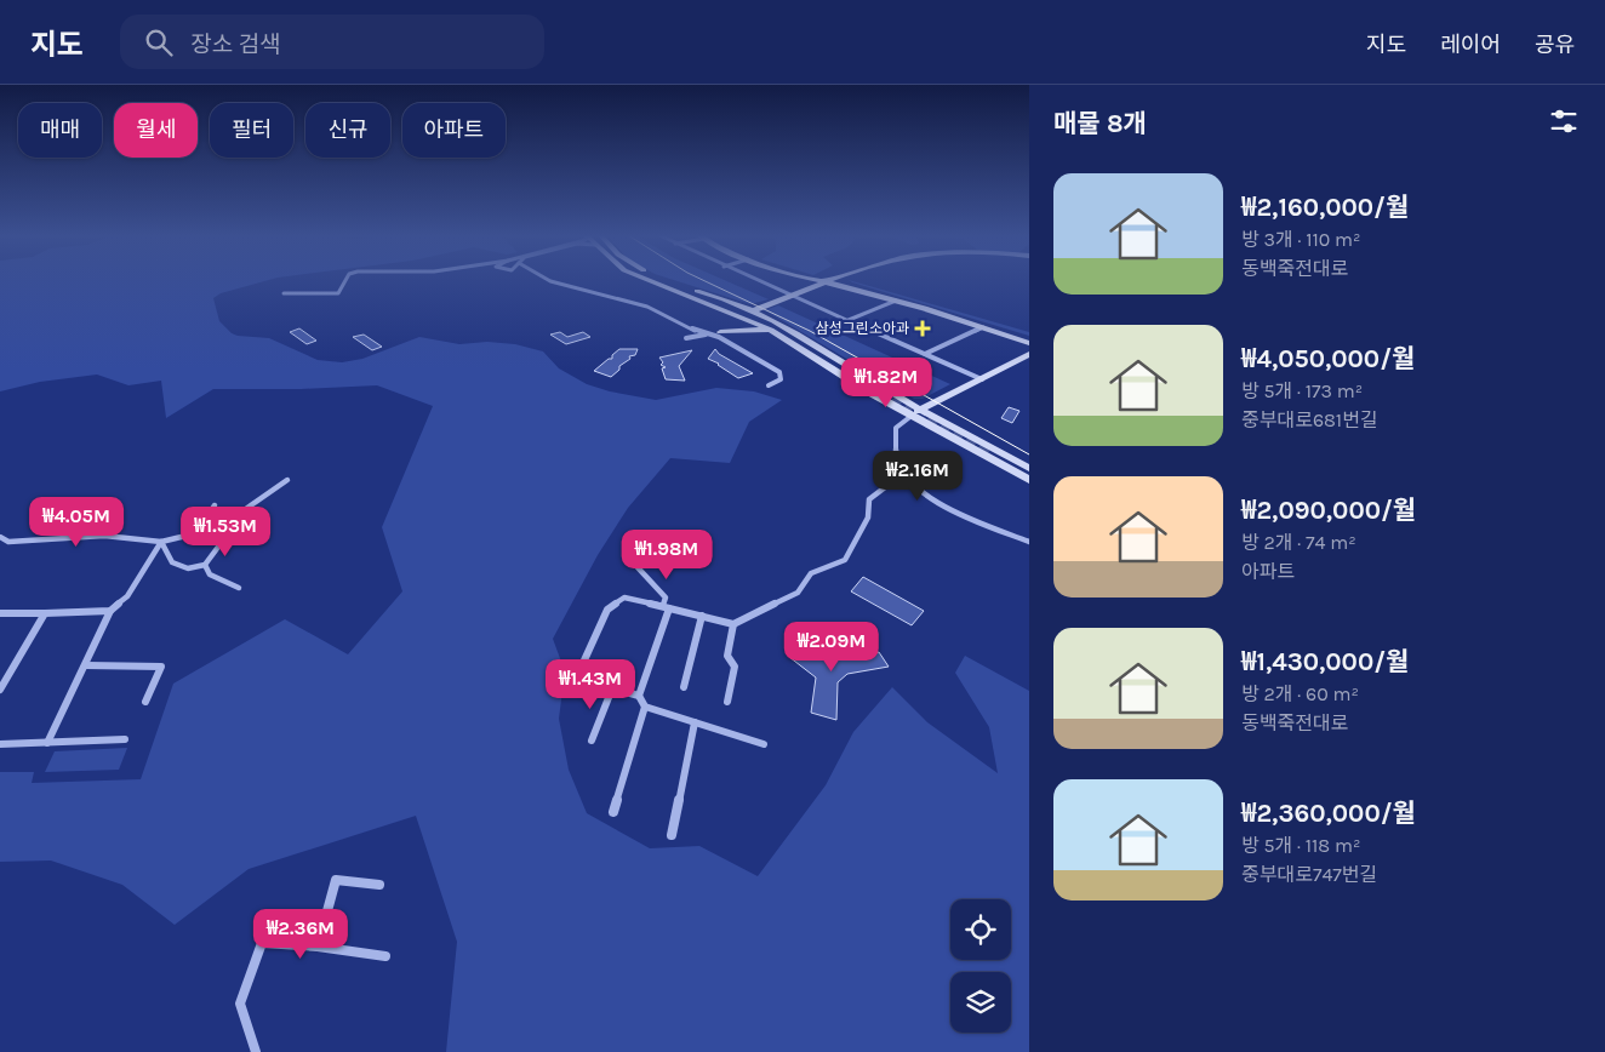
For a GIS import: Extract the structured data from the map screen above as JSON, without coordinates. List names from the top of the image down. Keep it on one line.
{"places":{"health":["삼성그린소아과"]},"page":{"header":"지도","search":"장소 검색","nav":["지도","레이어","공유"],"heading":"매물 8개","chip":["매매","월세","필터","신규","아파트"],"list":[{"name":"₩2,160,000/월","note":"방 3개 · 110 m² · 동백죽전대로"},{"name":"₩4,050,000/월","note":"방 5개 · 173 m² · 중부대로681번길"},{"name":"₩2,090,000/월","note":"방 2개 · 74 m² · 아파트"},{"name":"₩1,430,000/월","note":"방 2개 · 60 m² · 동백죽전대로"},{"name":"₩2,360,000/월","note":"방 5개 · 118 m² · 중부대로747번길"}],"price":["₩1.82M","₩2.16M","₩4.05M","₩1.53M","₩1.98M","₩2.09M","₩1.43M","₩2.36M"]}}
